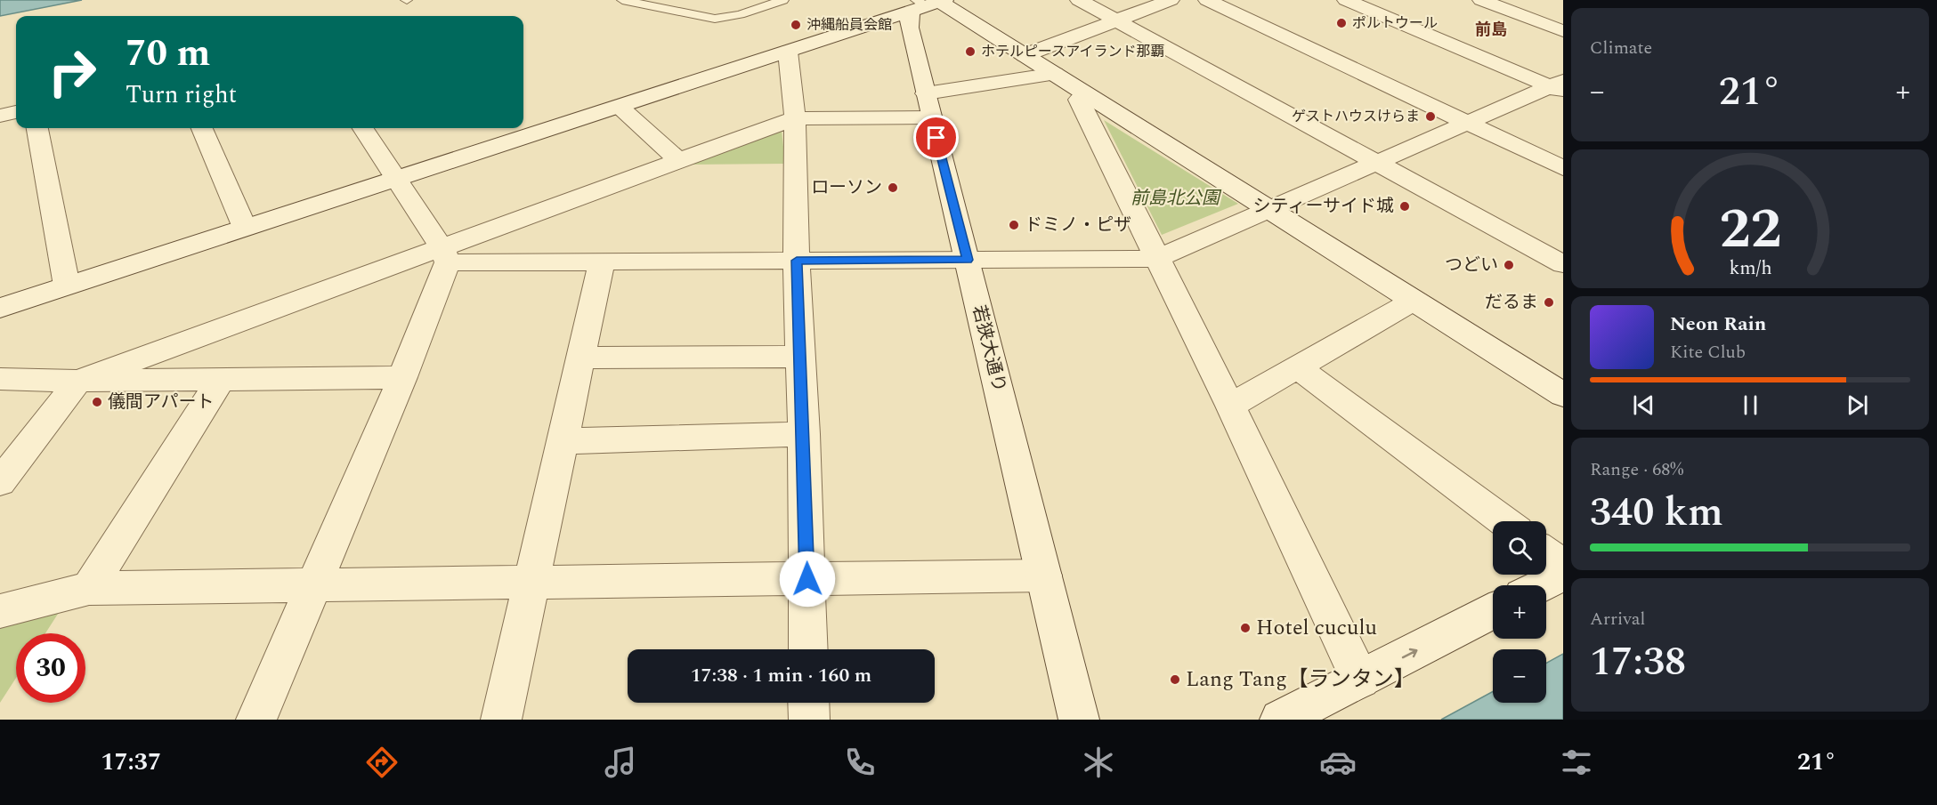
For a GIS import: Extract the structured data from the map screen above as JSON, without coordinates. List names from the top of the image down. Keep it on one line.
{"streets":{"street":["若狭大通り"]},"districts":["前島"],"parks":["前島北公園"],"places":["ポルトウール","沖縄船員会館","ホテルピースアイランド那覇","ゲストハウスけらま","ローソン","シティーサイド城","ドミノ・ピザ","つどい","だるま","儀間アパート","Hotel cuculu","Lang Tang【ランタン】"],"page":{"tile":["Climate",["Range · 68%","340 km"],["Arrival","17:38"]],"turn":["70 m","Turn right"],"heat":["−","21°","+"],"song":["Neon Rain","Kite Club"],"map_buttons":["+","−"],"limit":"30","trip":"17:38 · 1 min · 160 m","tabs":["17:37","21°"],"gauge":["22","km/h"]}}
